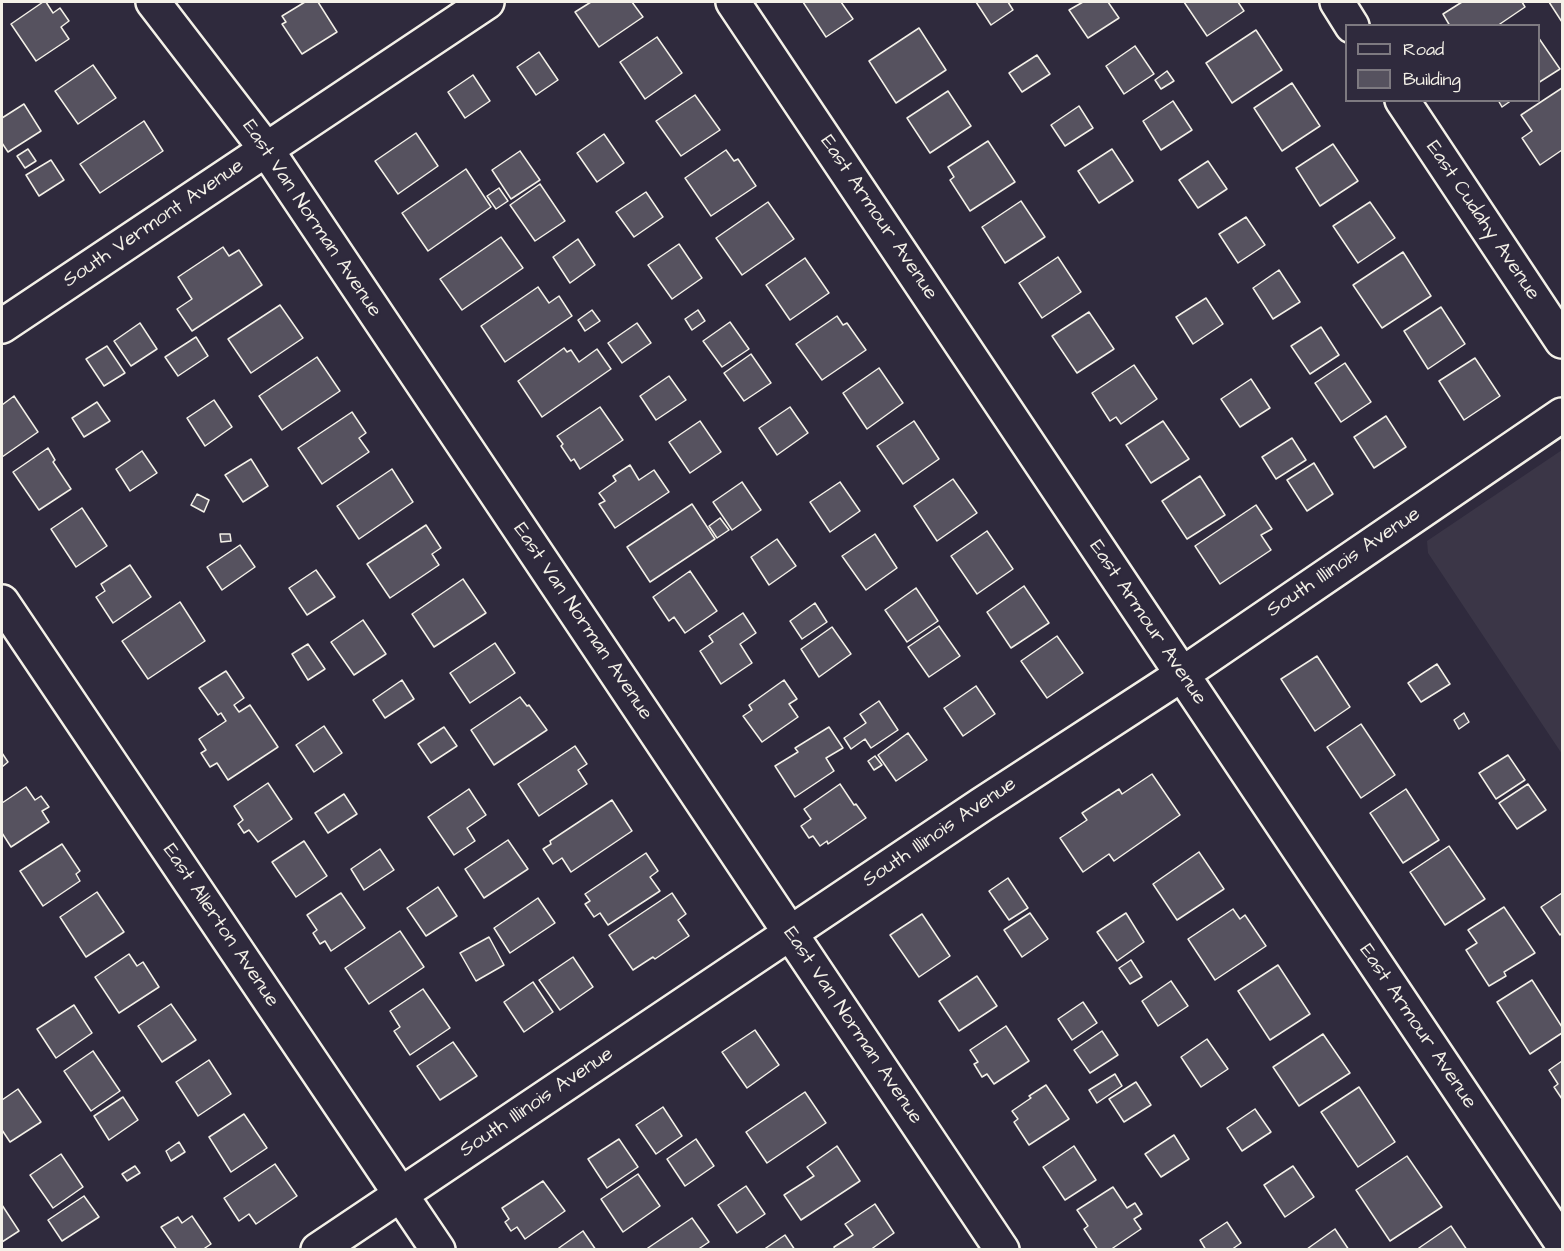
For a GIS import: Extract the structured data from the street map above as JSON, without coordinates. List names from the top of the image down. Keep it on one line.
{"streets":{"street":["East Armour Avenue","East Van Norman Avenue","East Cudahy Avenue","South Vermont Avenue","South Illinois Avenue","East Allerton Avenue"]},"crossings":[["East Armour Avenue","South Illinois Avenue"],["East Van Norman Avenue","South Vermont Avenue"],["East Van Norman Avenue","South Illinois Avenue"],["South Illinois Avenue","East Allerton Avenue"]],"legend":["Road","Building"]}
